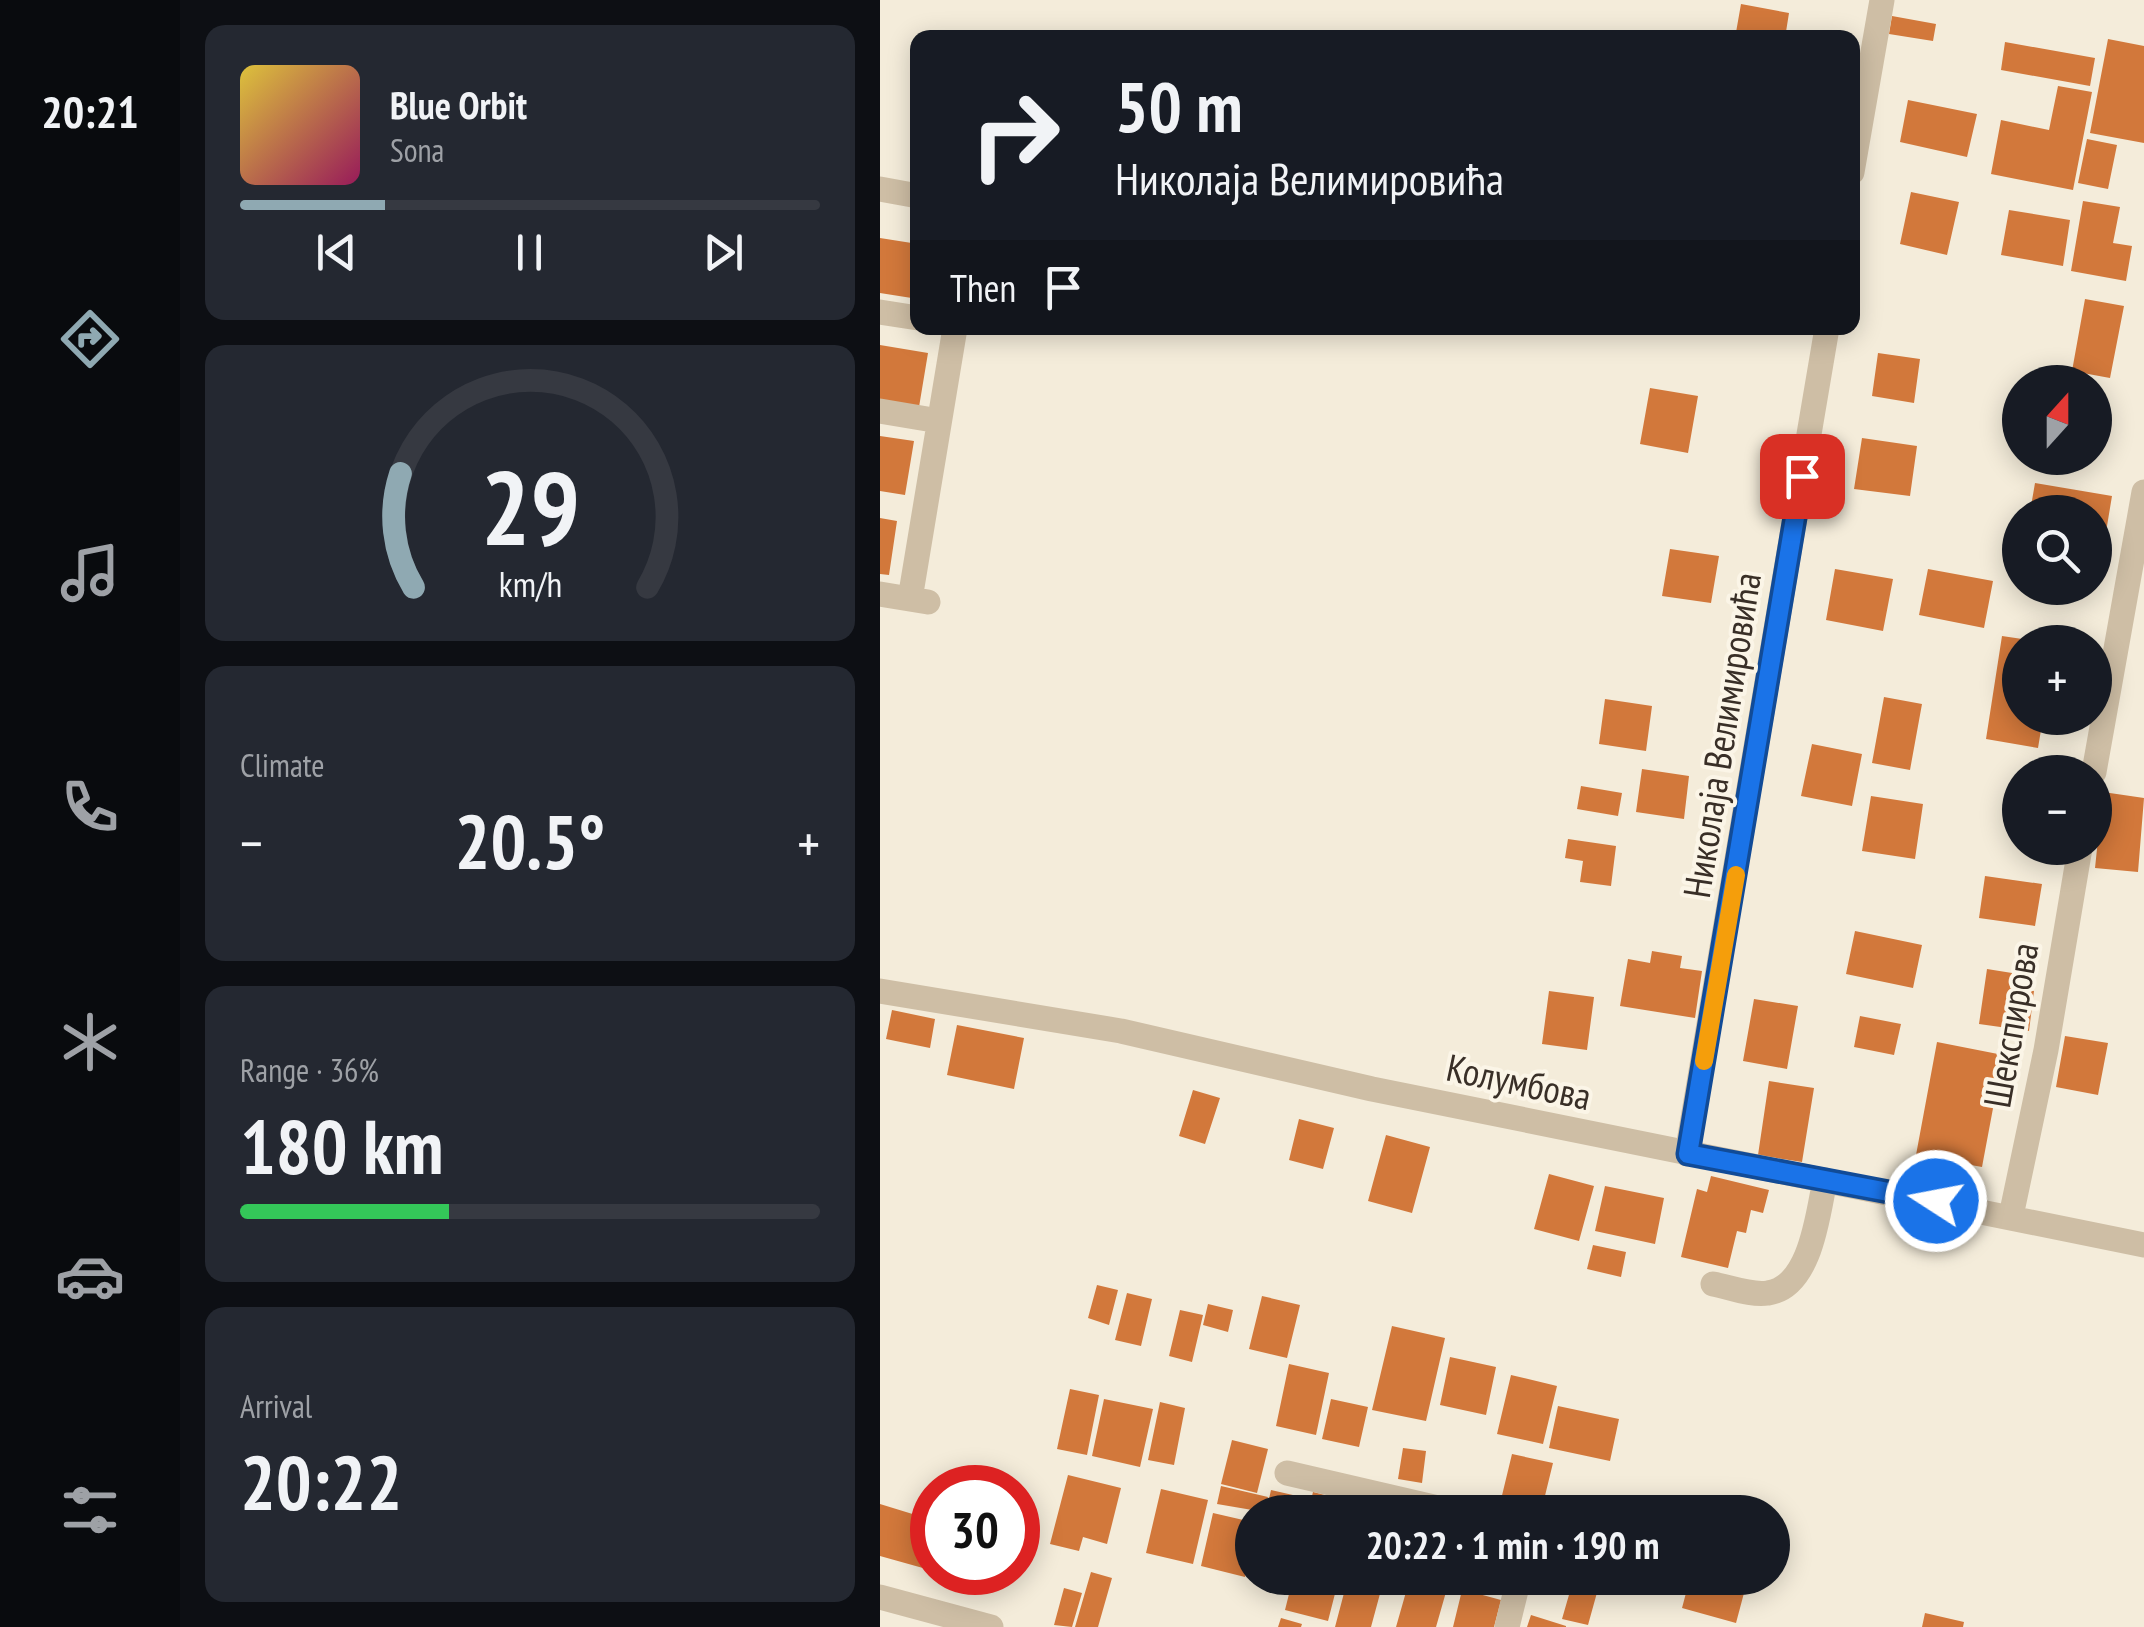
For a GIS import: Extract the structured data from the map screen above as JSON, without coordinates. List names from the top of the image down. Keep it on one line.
{"streets":{"street":["Николаја Велимировића","Шекспирова","Колумбова"]},"crossings":[["Николаја Велимировића","Колумбова"],["Шекспирова","Колумбова"]],"north":"top","page":{"tabs":"20:21","turn":["50 m","Николаја Велимировића"],"song":["Blue Orbit","Sona"],"then":"Then","map_buttons":["+","−"],"tile":["Climate",["Range · 36%","180 km"],["Arrival","20:22"]],"heat":["−","20.5°","+"],"limit":"30","trip":"20:22 · 1 min · 190 m","gauge":["29","km/h"]}}
